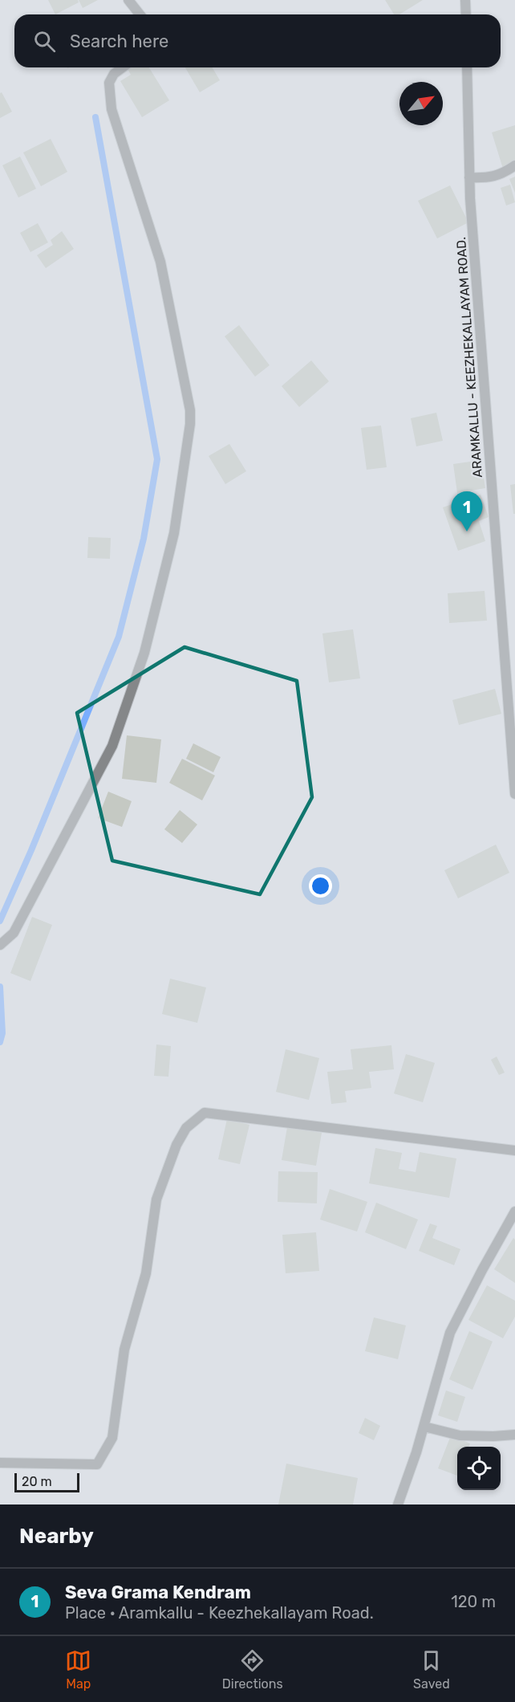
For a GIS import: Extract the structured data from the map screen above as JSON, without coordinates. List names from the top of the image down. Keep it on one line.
{"streets":{"street":["ARAMKALLU - KEEZHEKALLAYAM ROAD."]},"scale_bar":"20 m","north":"top right","page":{"search":"Search here","pins":"1","scale":"20 m","heading":"Nearby","list":[{"mark":"1","name":"Seva Grama Kendram","note":"Place · Aramkallu - Keezhekallayam Road.","value":"120 m"}],"nav":["Map","Directions","Saved"]}}
